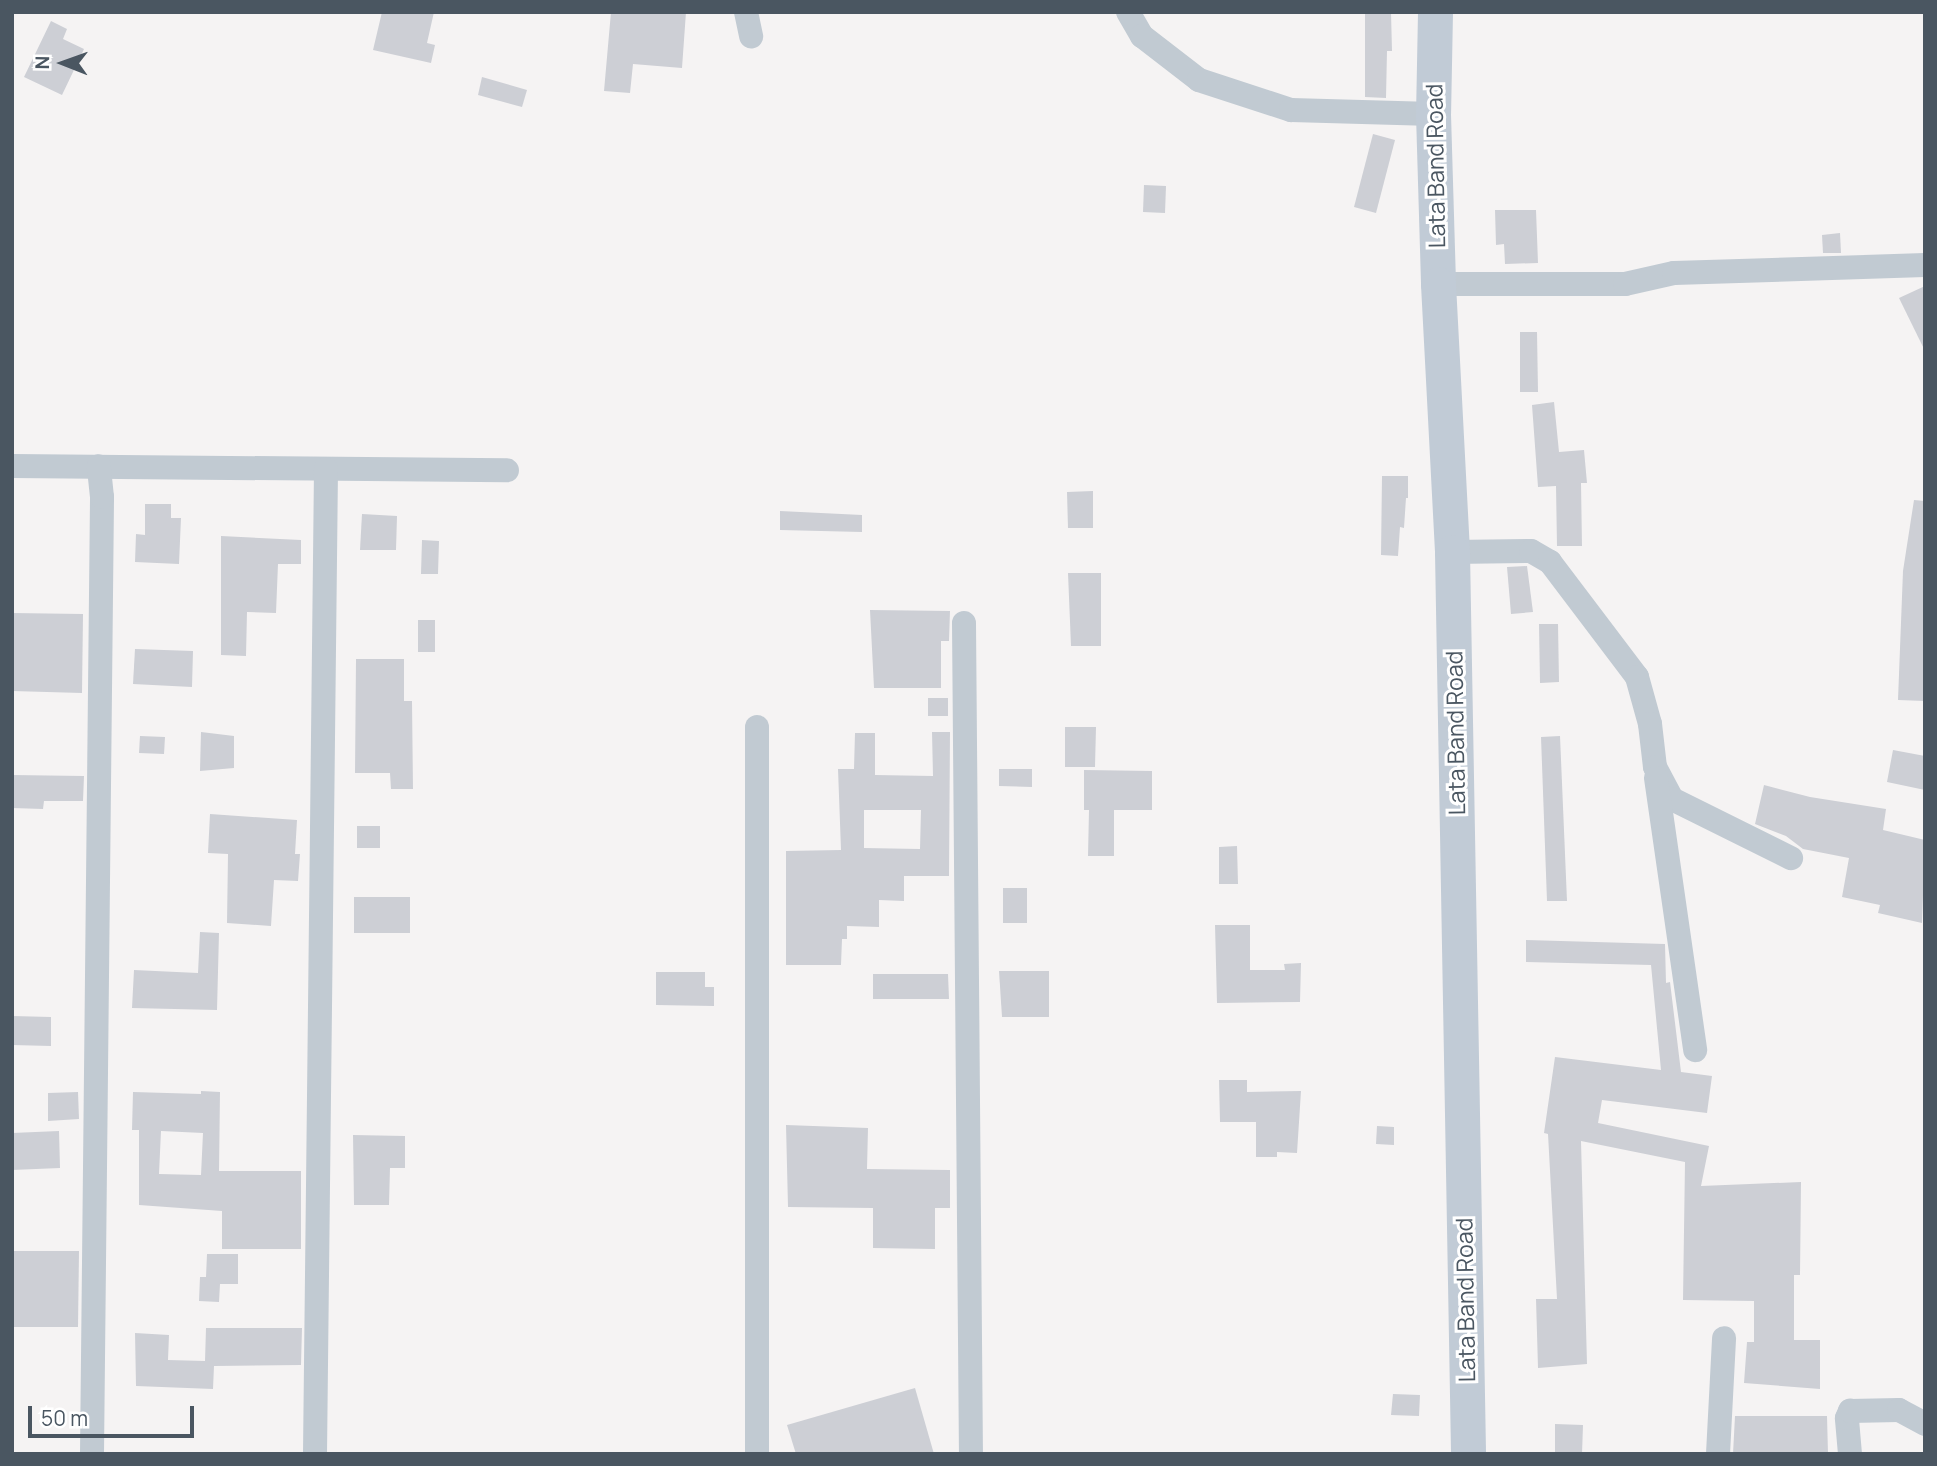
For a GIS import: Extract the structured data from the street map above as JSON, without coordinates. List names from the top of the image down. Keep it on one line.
{"streets":{"main road":["Lata Band Road"]},"scale_bar":"50 m","north":"left"}
